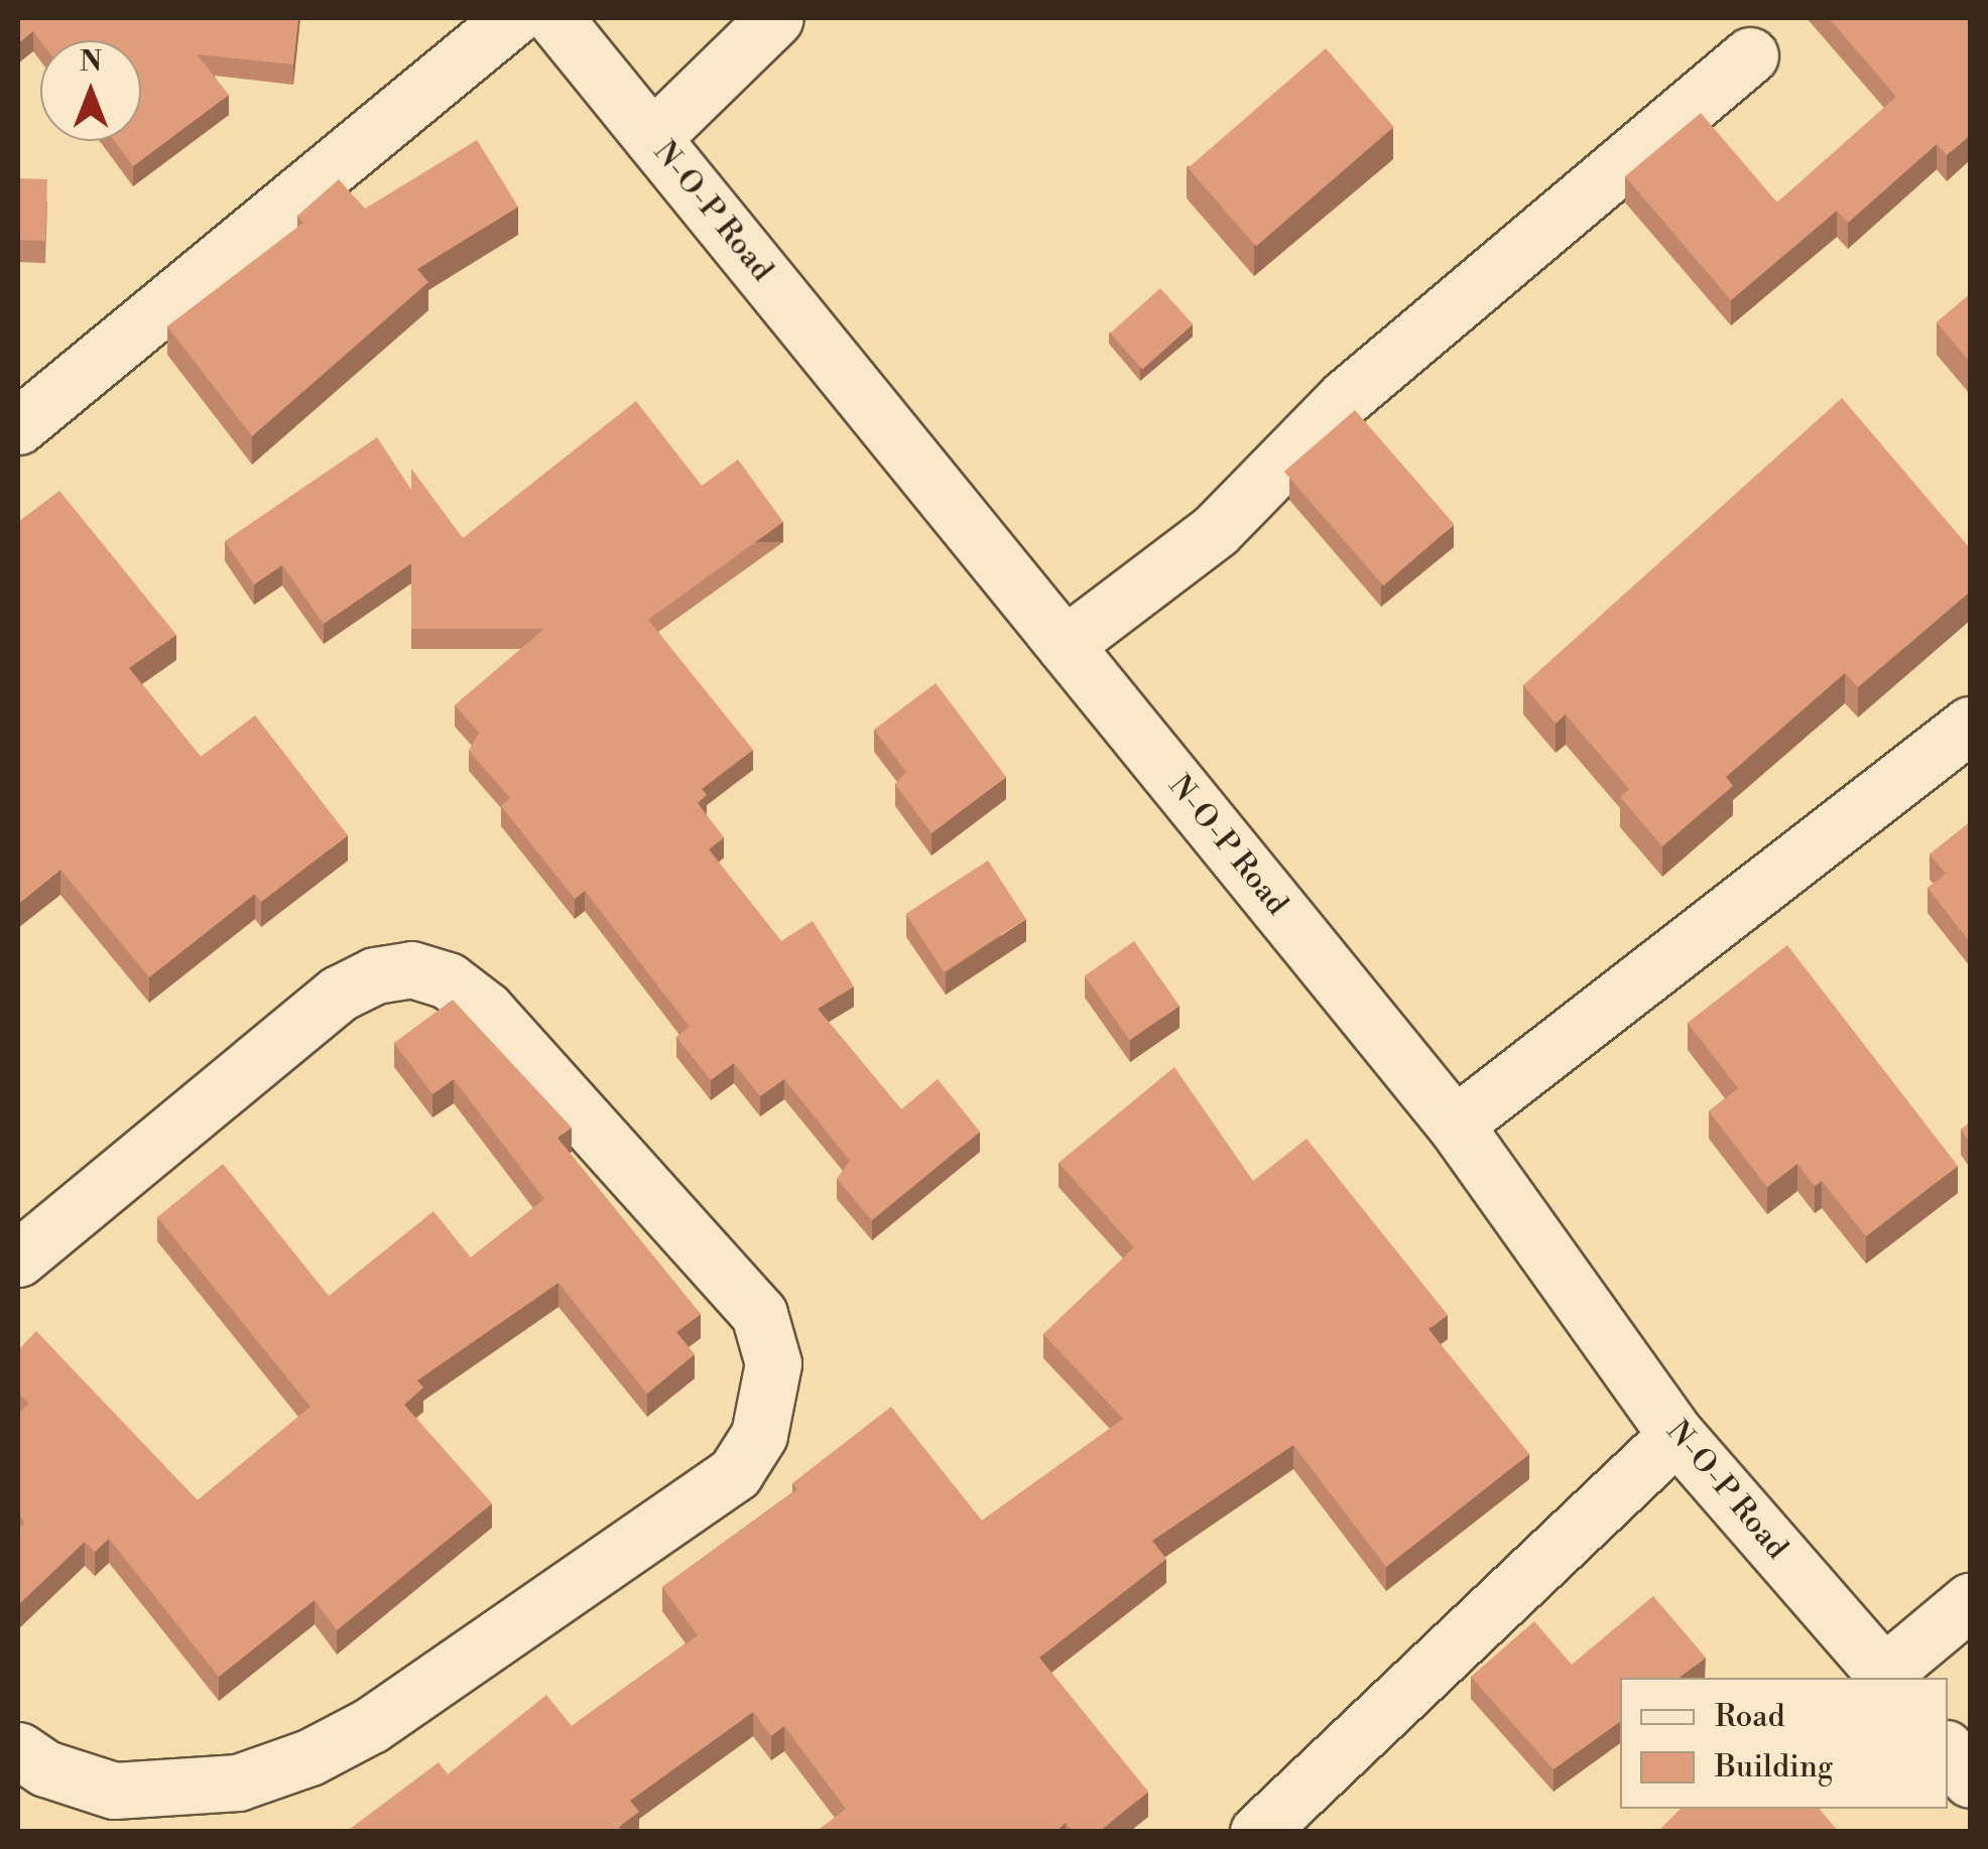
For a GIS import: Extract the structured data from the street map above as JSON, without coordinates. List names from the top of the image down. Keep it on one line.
{"streets":{"street":["N-O-P Road"]},"legend":["Road","Building"],"north":"top"}
